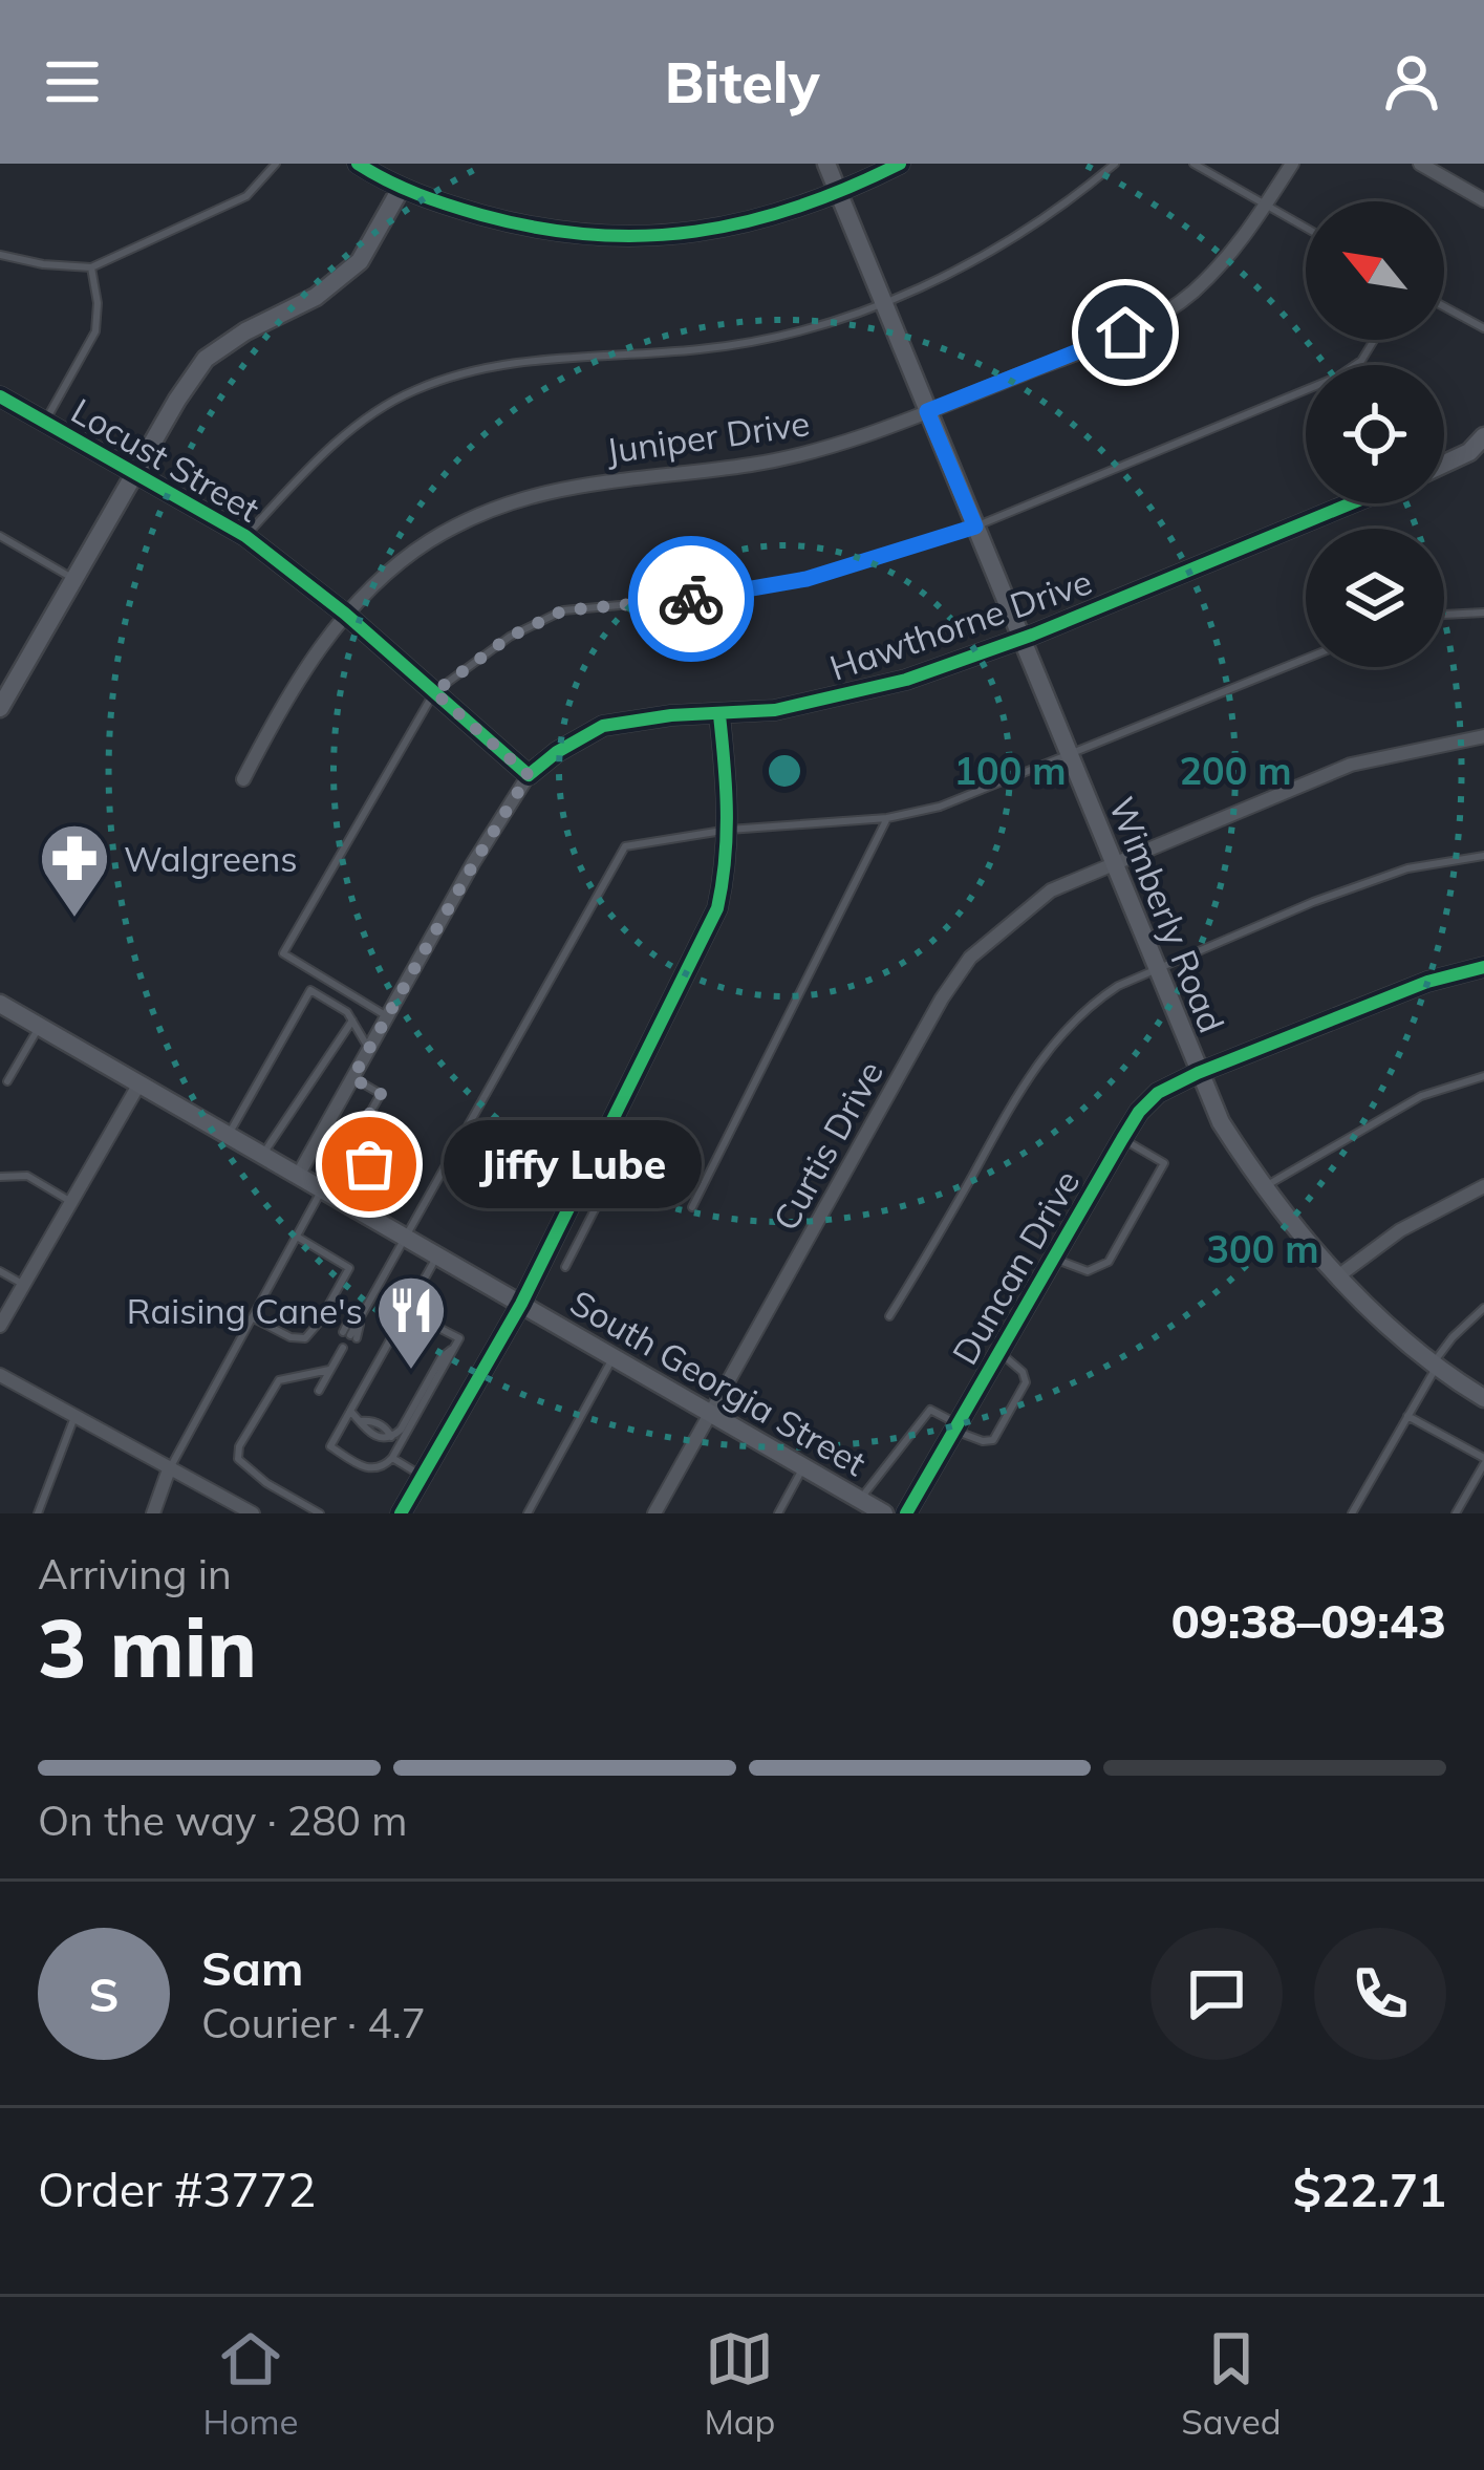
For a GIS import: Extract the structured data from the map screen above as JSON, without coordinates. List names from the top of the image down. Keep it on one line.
{"streets":{"main road":["Locust Street","Hawthorne Drive","Wimberly Road","Duncan Drive","South Georgia Street"],"street":["Juniper Drive","Curtis Drive"]},"crossings":[["Juniper Drive","Locust Street"],["Juniper Drive","Wimberly Road"],["Locust Street","Hawthorne Drive"],["Hawthorne Drive","Wimberly Road"],["Hawthorne Drive","South Georgia Street"],["Wimberly Road","Curtis Drive"],["Wimberly Road","Duncan Drive"],["Curtis Drive","South Georgia Street"]],"places":{"pharmacy":["Walgreens"],"other":["Jiffy Lube"],"restaurant":["Raising Cane's"]},"north":"top left","page":{"header":"Bitely","bubble":"Jiffy Lube","heading":["3 min","Arriving in","09:38–09:43"],"panel":["Sam","Courier · 4.7","Order #3772","$22.71"],"bar":"On the way · 280 m","round":"S","tabs":["Home","Map","Saved"]},"rings":["100 m","200 m","300 m"]}
